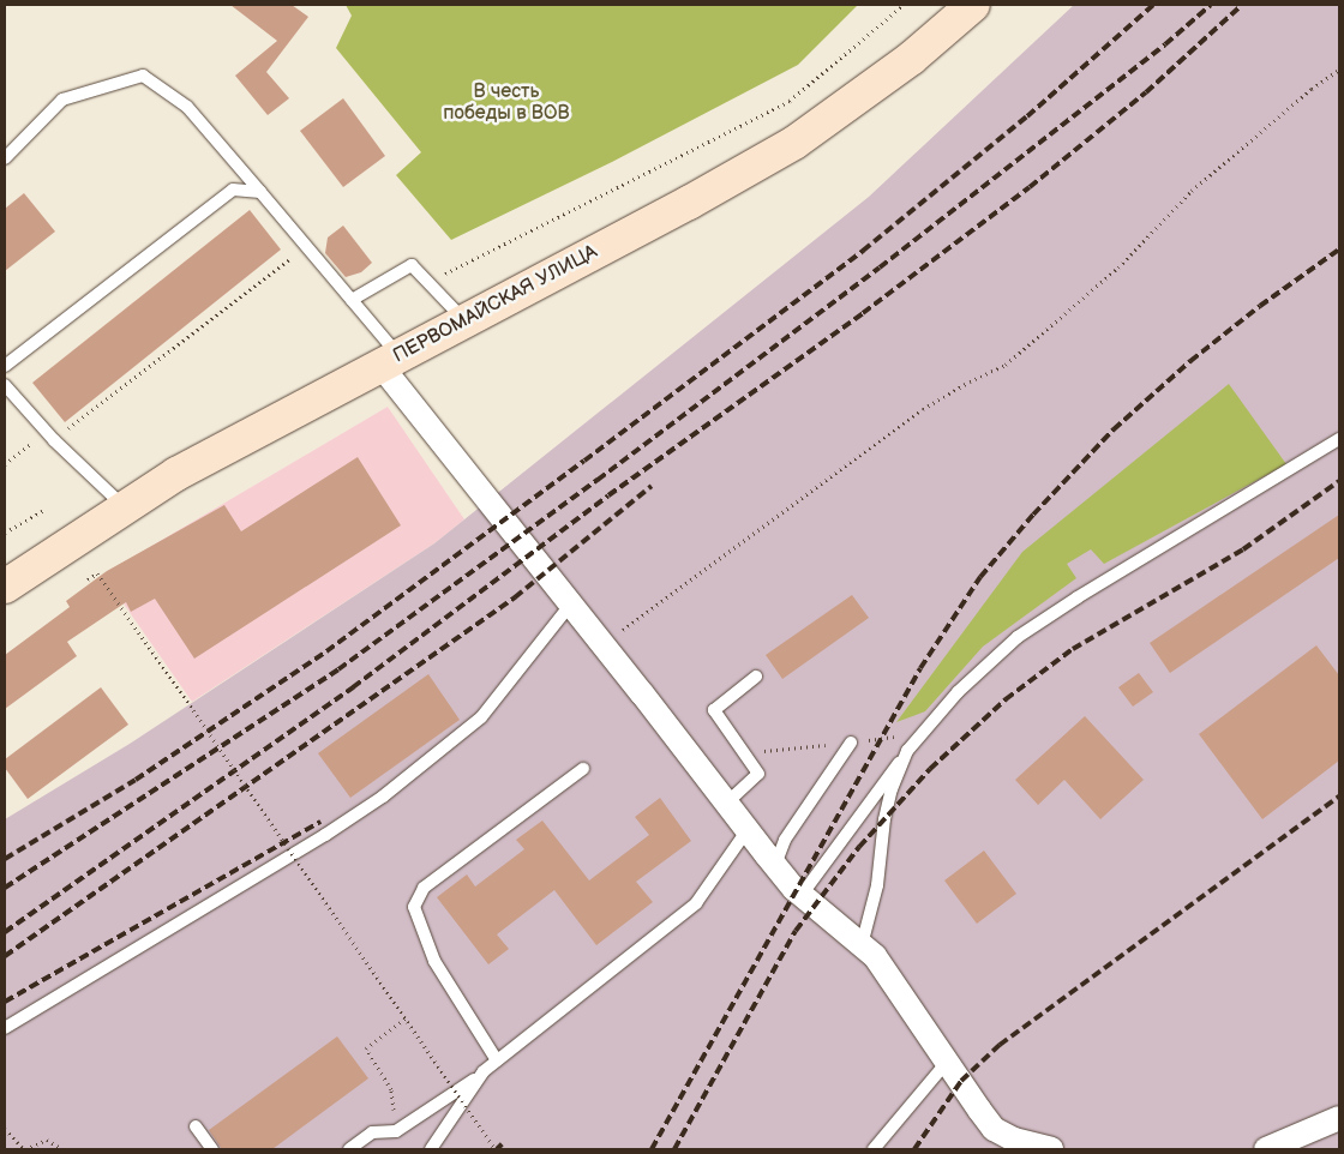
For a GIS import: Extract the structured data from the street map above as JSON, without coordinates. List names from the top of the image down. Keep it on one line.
{"streets":{"main road":["ПЕРВОМАЙСКАЯ УЛИЦА"]},"parks":["В честь победы в ВОВ"]}
